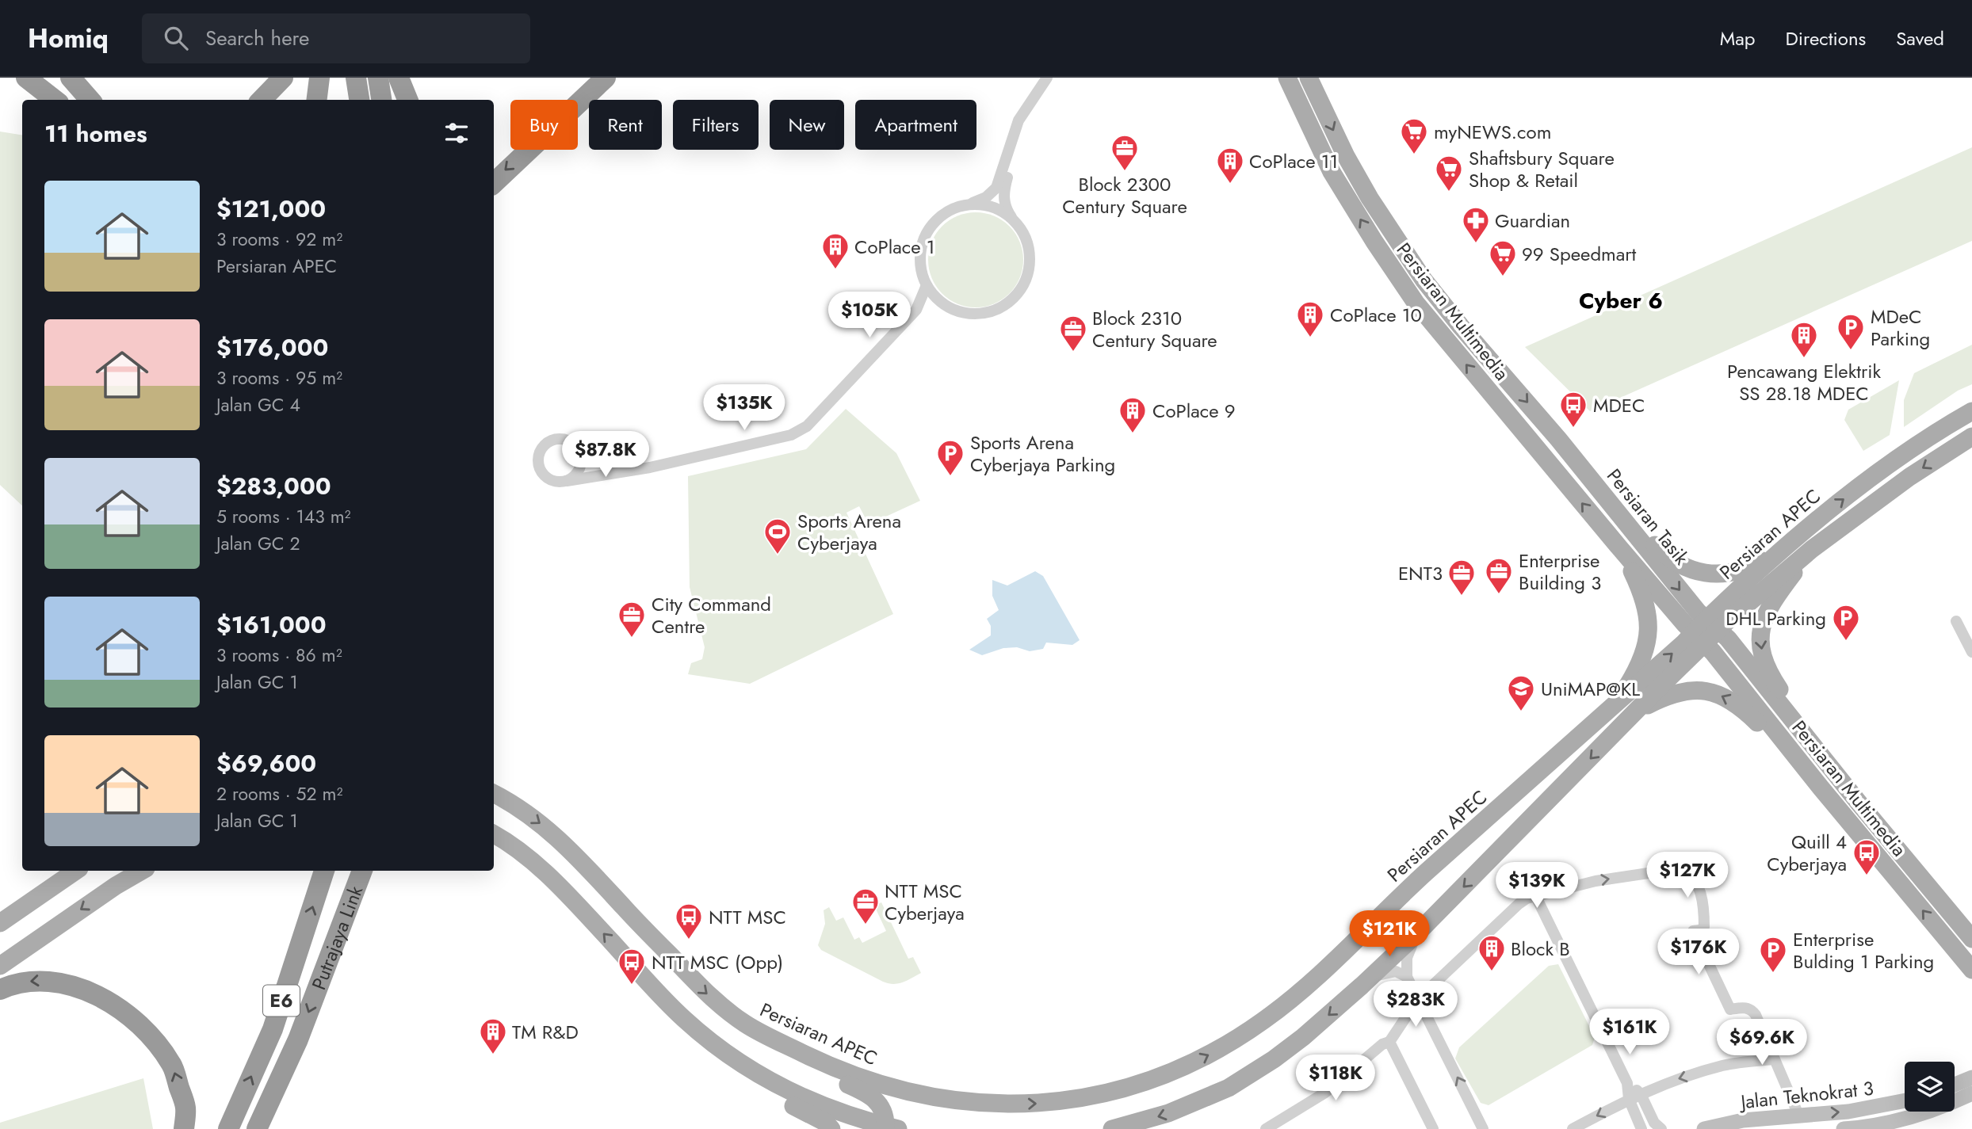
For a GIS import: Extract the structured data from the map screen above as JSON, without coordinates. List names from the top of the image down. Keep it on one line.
{"streets":{"highway":["Putrajaya Link","E6"],"main road":["Persiaran Multimedia","Persiaran Tasik","Persiaran APEC","Jalan Teknokrat 3"]},"crossings":[["Persiaran Multimedia","Persiaran Tasik"],["Persiaran Multimedia","Persiaran APEC"],["Persiaran Tasik","Persiaran APEC"]],"districts":["Cyber 6"],"places":{"supermarket":["myNEWS.com","Shaftsbury Square Shop & Retail","99 Speedmart"],"office":["Block 2300 Century Square","Block 2310 Century Square","Enterprise Building 3","ENT3","City Command Centre","NTT MSC Cyberjaya"],"building":["CoPlace 11","CoPlace 1","CoPlace 10","Pencawang Elektrik SS 28.18 MDEC","CoPlace 9","Block B","TM R&D"],"pharmacy":["Guardian"],"parking":["MDeC Parking","Sports Arena Cyberjaya Parking","DHL Parking","Enterprise Bulding 1 Parking"],"bus stop":["MDEC","Quill 4 Cyberjaya","NTT MSC","NTT MSC (Opp)"],"sports":["Sports Arena Cyberjaya"],"school or university":["UniMAP@KL"]},"page":{"header":"Homiq","search":"Search here","nav":["Map","Directions","Saved"],"chip":["Buy","Rent","Filters","New","Apartment"],"heading":"11 homes","list":[{"name":"$121,000","note":"3 rooms · 92 m² · Persiaran APEC"},{"name":"$176,000","note":"3 rooms · 95 m² · Jalan GC 4"},{"name":"$283,000","note":"5 rooms · 143 m² · Jalan GC 2"},{"name":"$161,000","note":"3 rooms · 86 m² · Jalan GC 1"},{"name":"$69,600","note":"2 rooms · 52 m² · Jalan GC 1"}],"price":["$105K","$135K","$87.8K","$127K","$139K","$121K","$176K","$283K","$161K","$69.6K","$118K"]}}
